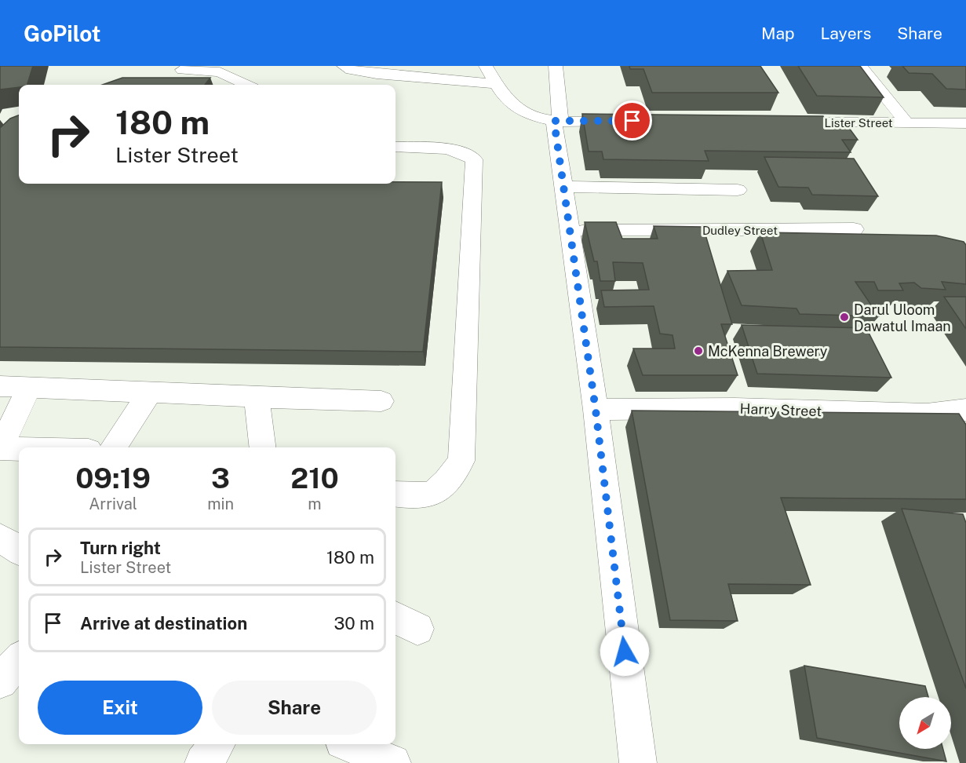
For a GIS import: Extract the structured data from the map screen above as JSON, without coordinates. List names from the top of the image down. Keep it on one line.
{"streets":{"street":["Lister Street","Dudley Street","Harry Street"]},"places":["Darul Uloom Dawatul Imaan","McKenna Brewery"],"north":"bottom left","page":{"header":"GoPilot","nav":["Map","Layers","Share"],"turn":["180 m","Lister Street"],"eta":["09:19","Arrival","3","min","210","m"],"list":[{"name":"Turn right","note":"Lister Street","value":"180 m"},{"name":"Arrive at destination","value":"30 m"}],"buttons":["Exit","Share"]}}
